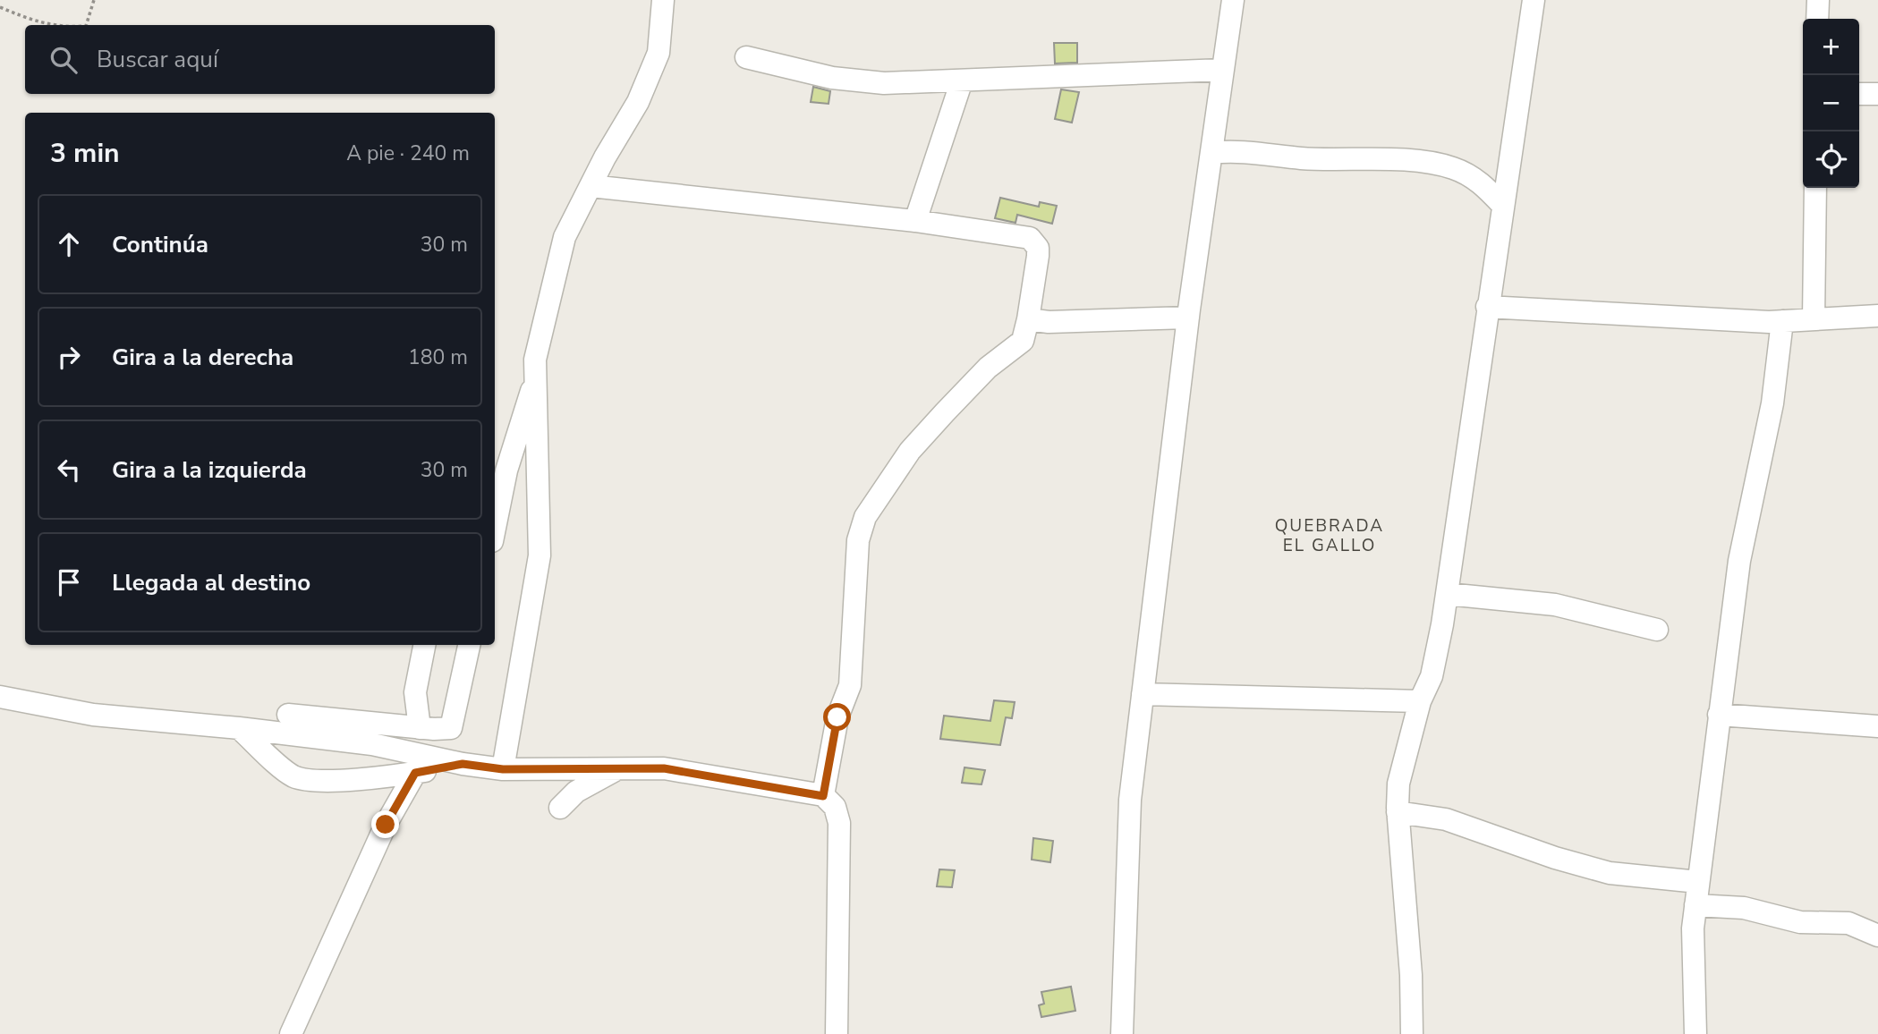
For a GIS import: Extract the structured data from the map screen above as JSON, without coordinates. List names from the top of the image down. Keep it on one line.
{"districts":["QUEBRADA EL GALLO"],"page":{"map_buttons":["+","−"],"search":"Buscar aquí","heading":["3 min","A pie · 240 m"],"list":[["Continúa","30 m"],["Gira a la derecha","180 m"],["Gira a la izquierda","30 m"],"Llegada al destino"]}}
